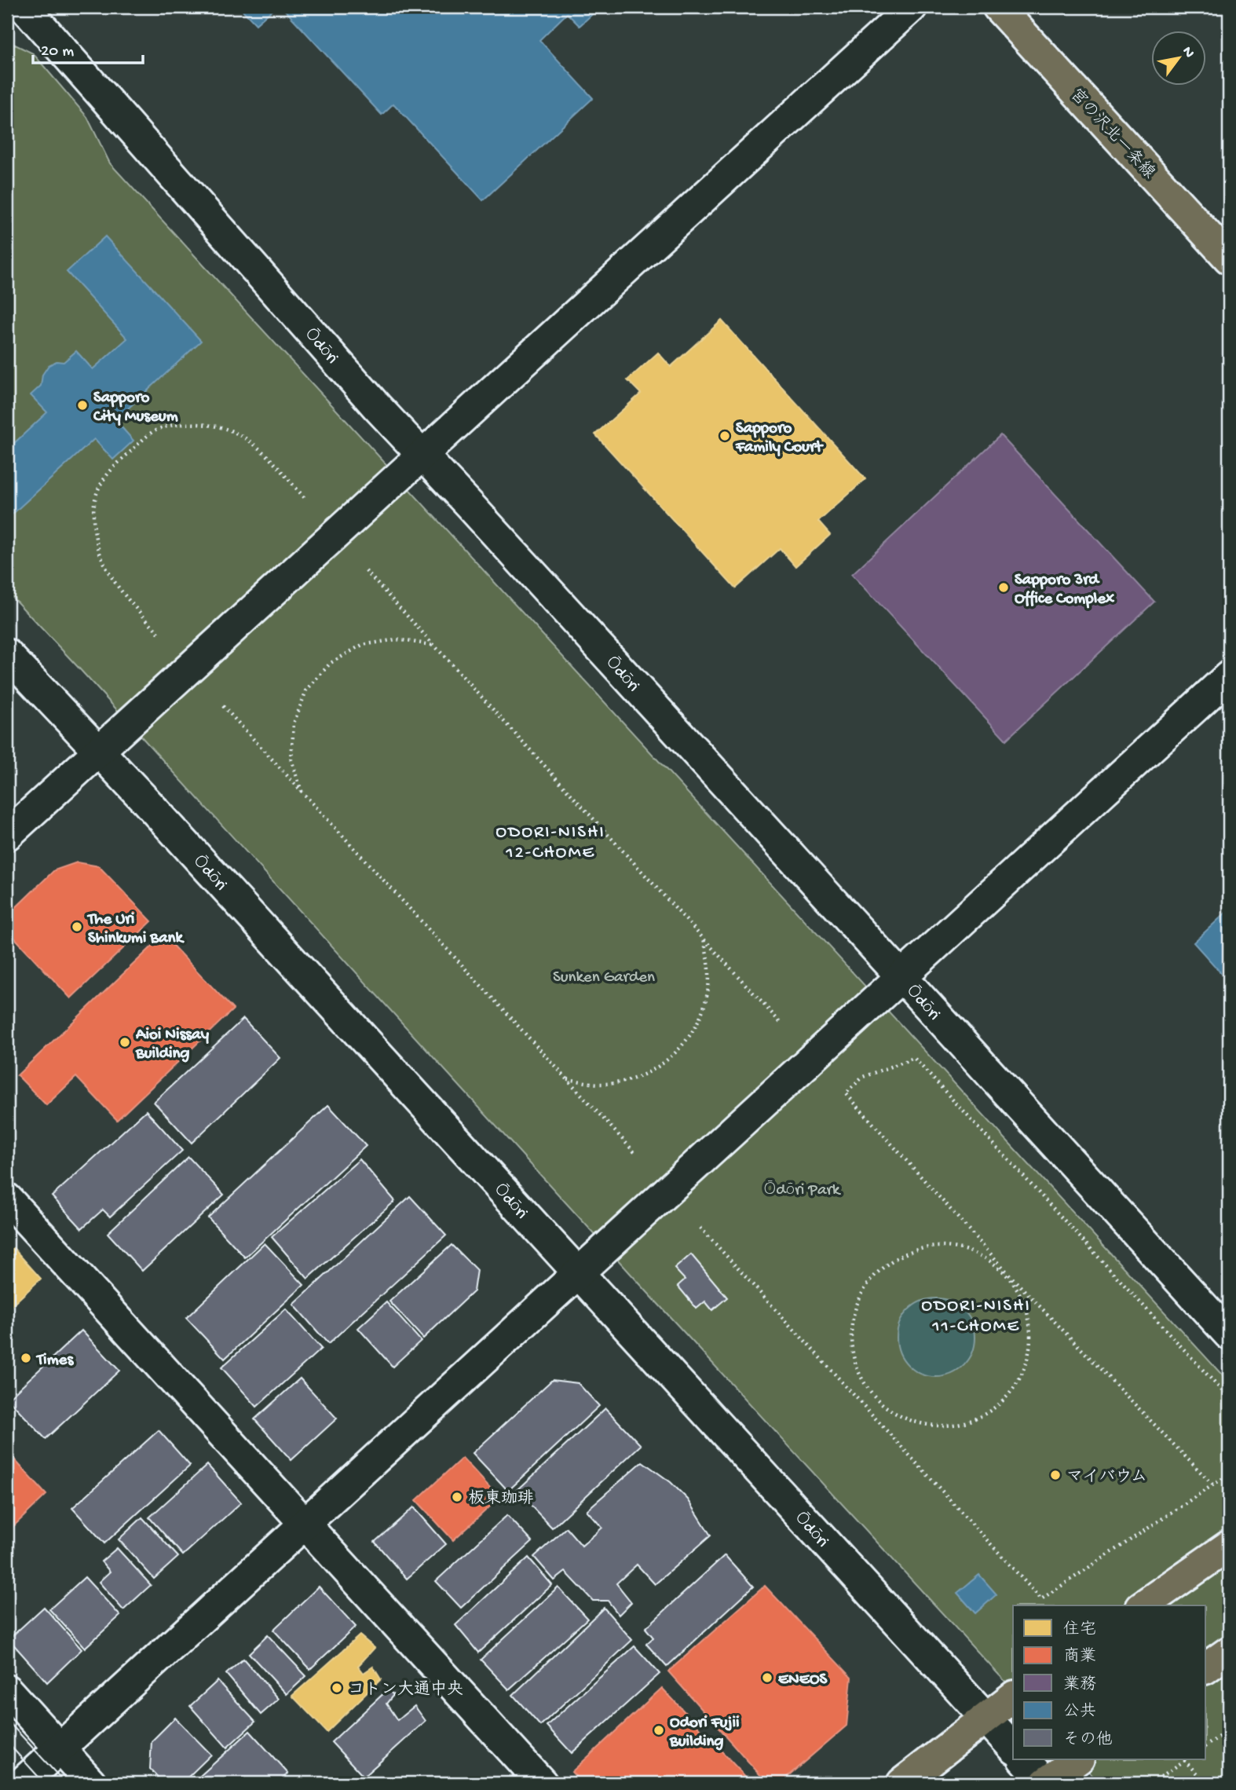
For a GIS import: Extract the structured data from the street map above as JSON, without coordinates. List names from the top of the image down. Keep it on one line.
{"streets":{"main road":["宮の沢北一条線"],"street":["Ōdōri"]},"districts":["ODORI-NISHI 12-CHOME","ODORI-NISHI 11-CHOME"],"parks":["Sunken Garden","Ōdōri Park"],"places":["Sapporo City Museum","Sapporo Family Court","Sapporo 3rd Office Complex","The Uri Shinkumi Bank","Aioi Nissay Building","Times","マイバウム","板東珈琲","ENEOS","コトン大通中央","Odori Fujii Building"],"legend":["住宅","商業","業務","公共","その他"],"scale_bar":"20 m","north":"top right"}
